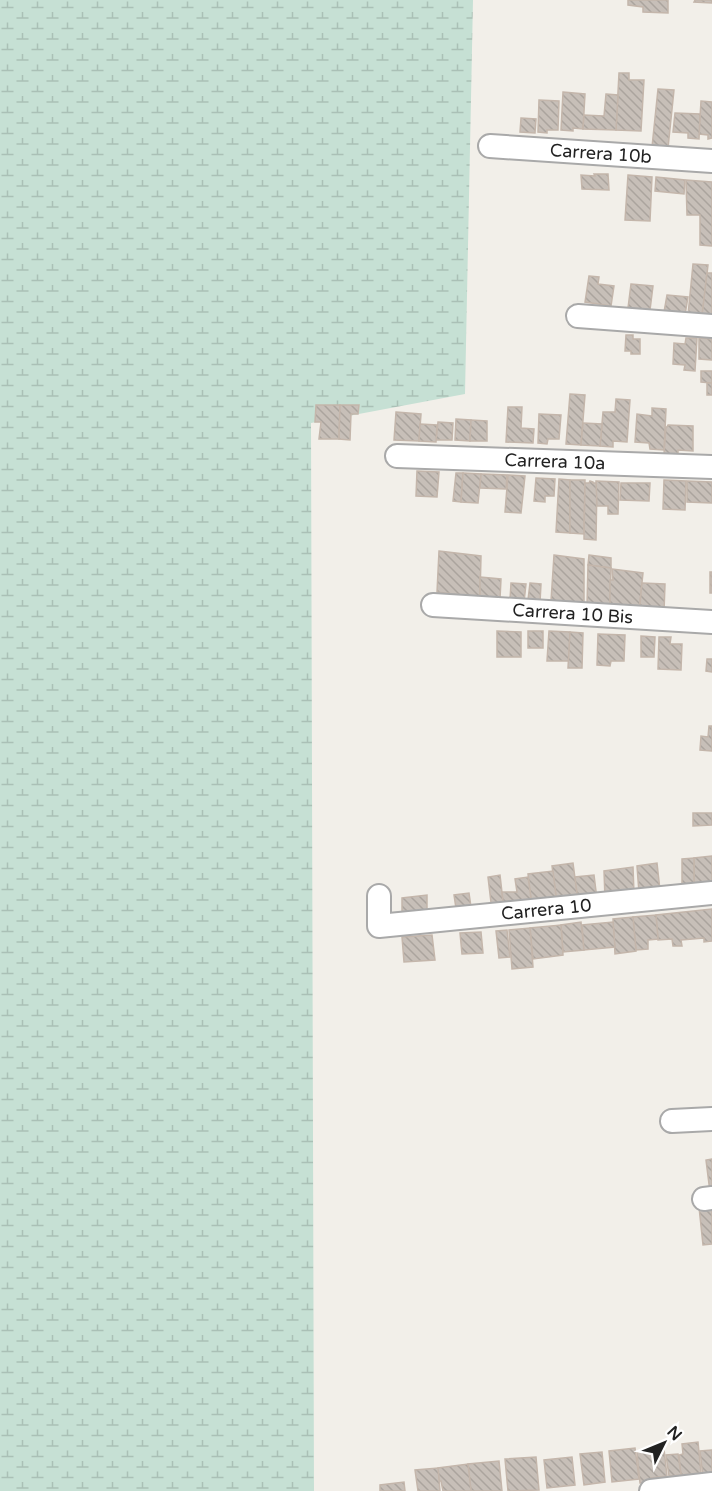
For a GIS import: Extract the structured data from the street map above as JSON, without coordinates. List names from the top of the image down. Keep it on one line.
{"streets":{"street":["Carrera 10b","Carrera 10a","Carrera 10 Bis","Carrera 10"]},"north":"top right"}
